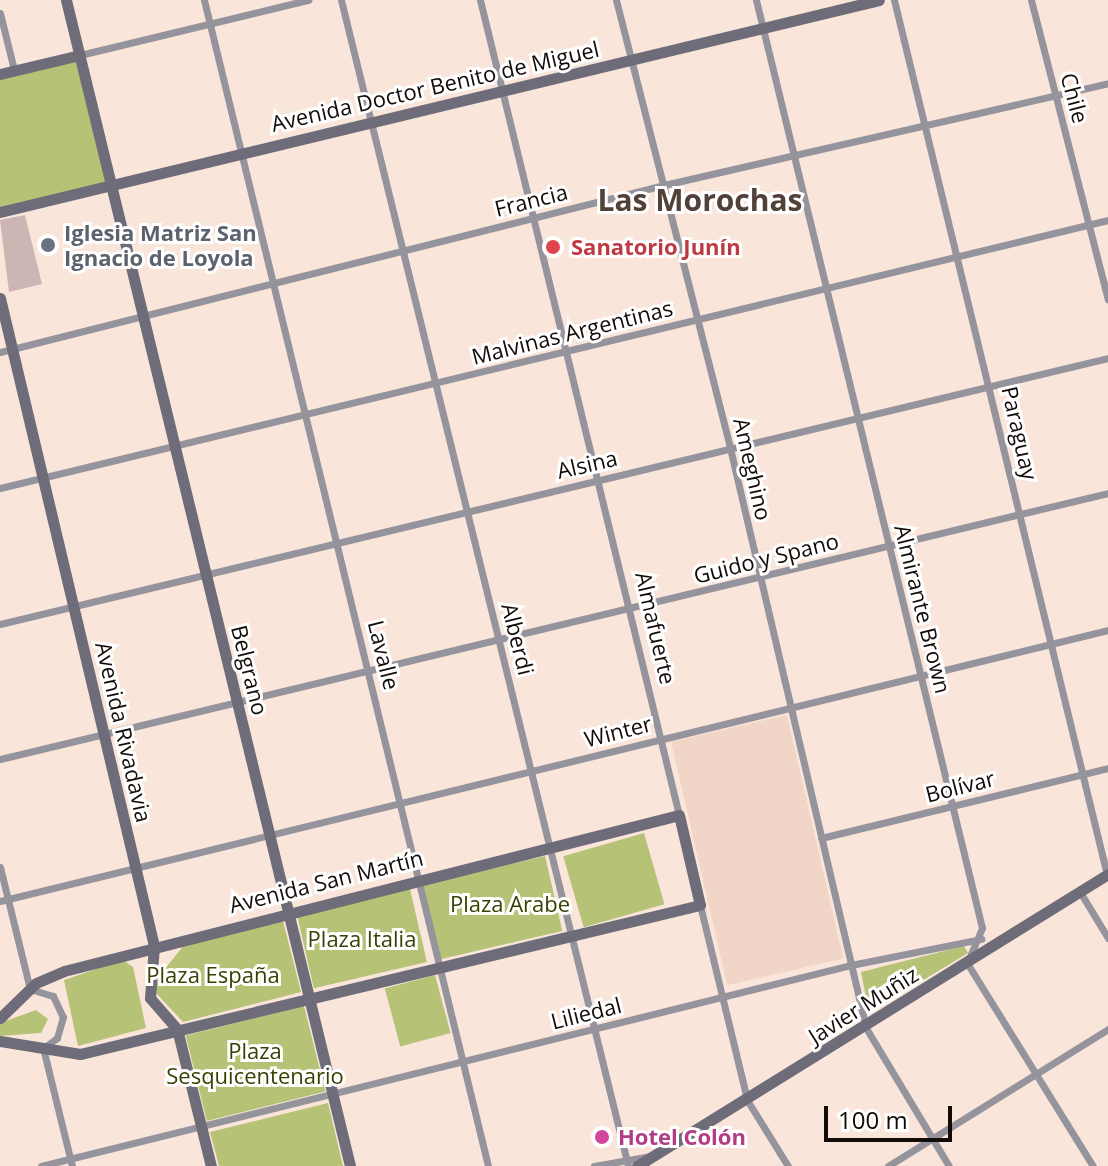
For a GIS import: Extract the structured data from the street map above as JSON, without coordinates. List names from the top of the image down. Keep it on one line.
{"streets":{"main road":["Avenida Doctor Benito de Miguel","Almafuerte","Belgrano","Avenida Rivadavia","Avenida San Martín","Javier Muñiz"],"street":["Chile","Francia","Malvinas Argentinas","Paraguay","Alsina","Ameghino","Guido y Spano","Almirante Brown","Alberdi","Lavalle","Winter","Bolívar","Liliedal"]},"crossings":[["Avenida Doctor Benito de Miguel","Ameghino"],["Avenida Doctor Benito de Miguel","Almirante Brown"],["Avenida Doctor Benito de Miguel","Almafuerte"],["Avenida Doctor Benito de Miguel","Alberdi"],["Avenida Doctor Benito de Miguel","Lavalle"],["Avenida Doctor Benito de Miguel","Belgrano"],["Chile","Francia"],["Chile","Malvinas Argentinas"],["Francia","Paraguay"],["Francia","Ameghino"],["Francia","Almirante Brown"],["Francia","Almafuerte"],["Francia","Alberdi"],["Francia","Lavalle"],["Francia","Belgrano"],["Francia","Avenida Rivadavia"],["Malvinas Argentinas","Paraguay"],["Malvinas Argentinas","Ameghino"],["Malvinas Argentinas","Almirante Brown"],["Malvinas Argentinas","Almafuerte"],["Malvinas Argentinas","Alberdi"],["Malvinas Argentinas","Lavalle"],["Malvinas Argentinas","Belgrano"],["Malvinas Argentinas","Avenida Rivadavia"],["Paraguay","Alsina"],["Paraguay","Guido y Spano"],["Paraguay","Winter"],["Paraguay","Bolívar"],["Paraguay","Javier Muñiz"],["Alsina","Ameghino"],["Alsina","Almirante Brown"],["Alsina","Almafuerte"],["Alsina","Alberdi"],["Alsina","Lavalle"],["Alsina","Belgrano"],["Alsina","Avenida Rivadavia"],["Ameghino","Guido y Spano"],["Ameghino","Winter"],["Ameghino","Bolívar"],["Ameghino","Javier Muñiz"],["Ameghino","Liliedal"],["Guido y Spano","Almirante Brown"],["Guido y Spano","Almafuerte"],["Guido y Spano","Alberdi"],["Guido y Spano","Lavalle"],["Guido y Spano","Belgrano"],["Guido y Spano","Avenida Rivadavia"],["Almirante Brown","Winter"],["Almirante Brown","Bolívar"],["Almirante Brown","Liliedal"],["Almafuerte","Winter"],["Almafuerte","Avenida San Martín"],["Almafuerte","Javier Muñiz"],["Almafuerte","Liliedal"],["Alberdi","Winter"],["Alberdi","Avenida San Martín"],["Alberdi","Liliedal"],["Lavalle","Winter"],["Lavalle","Avenida San Martín"],["Lavalle","Liliedal"],["Belgrano","Winter"],["Belgrano","Avenida San Martín"],["Belgrano","Liliedal"],["Winter","Avenida Rivadavia"],["Avenida Rivadavia","Avenida San Martín"],["Avenida Rivadavia","Liliedal"]],"districts":["Las Morochas"],"parks":["Plaza Arabe","Plaza Italia","Plaza España","Plaza Sesquicentenario"],"places":["Iglesia Matriz San Ignacio de Loyola","Sanatorio Junín","Hotel Colón"],"scale_bar":"100 m"}
